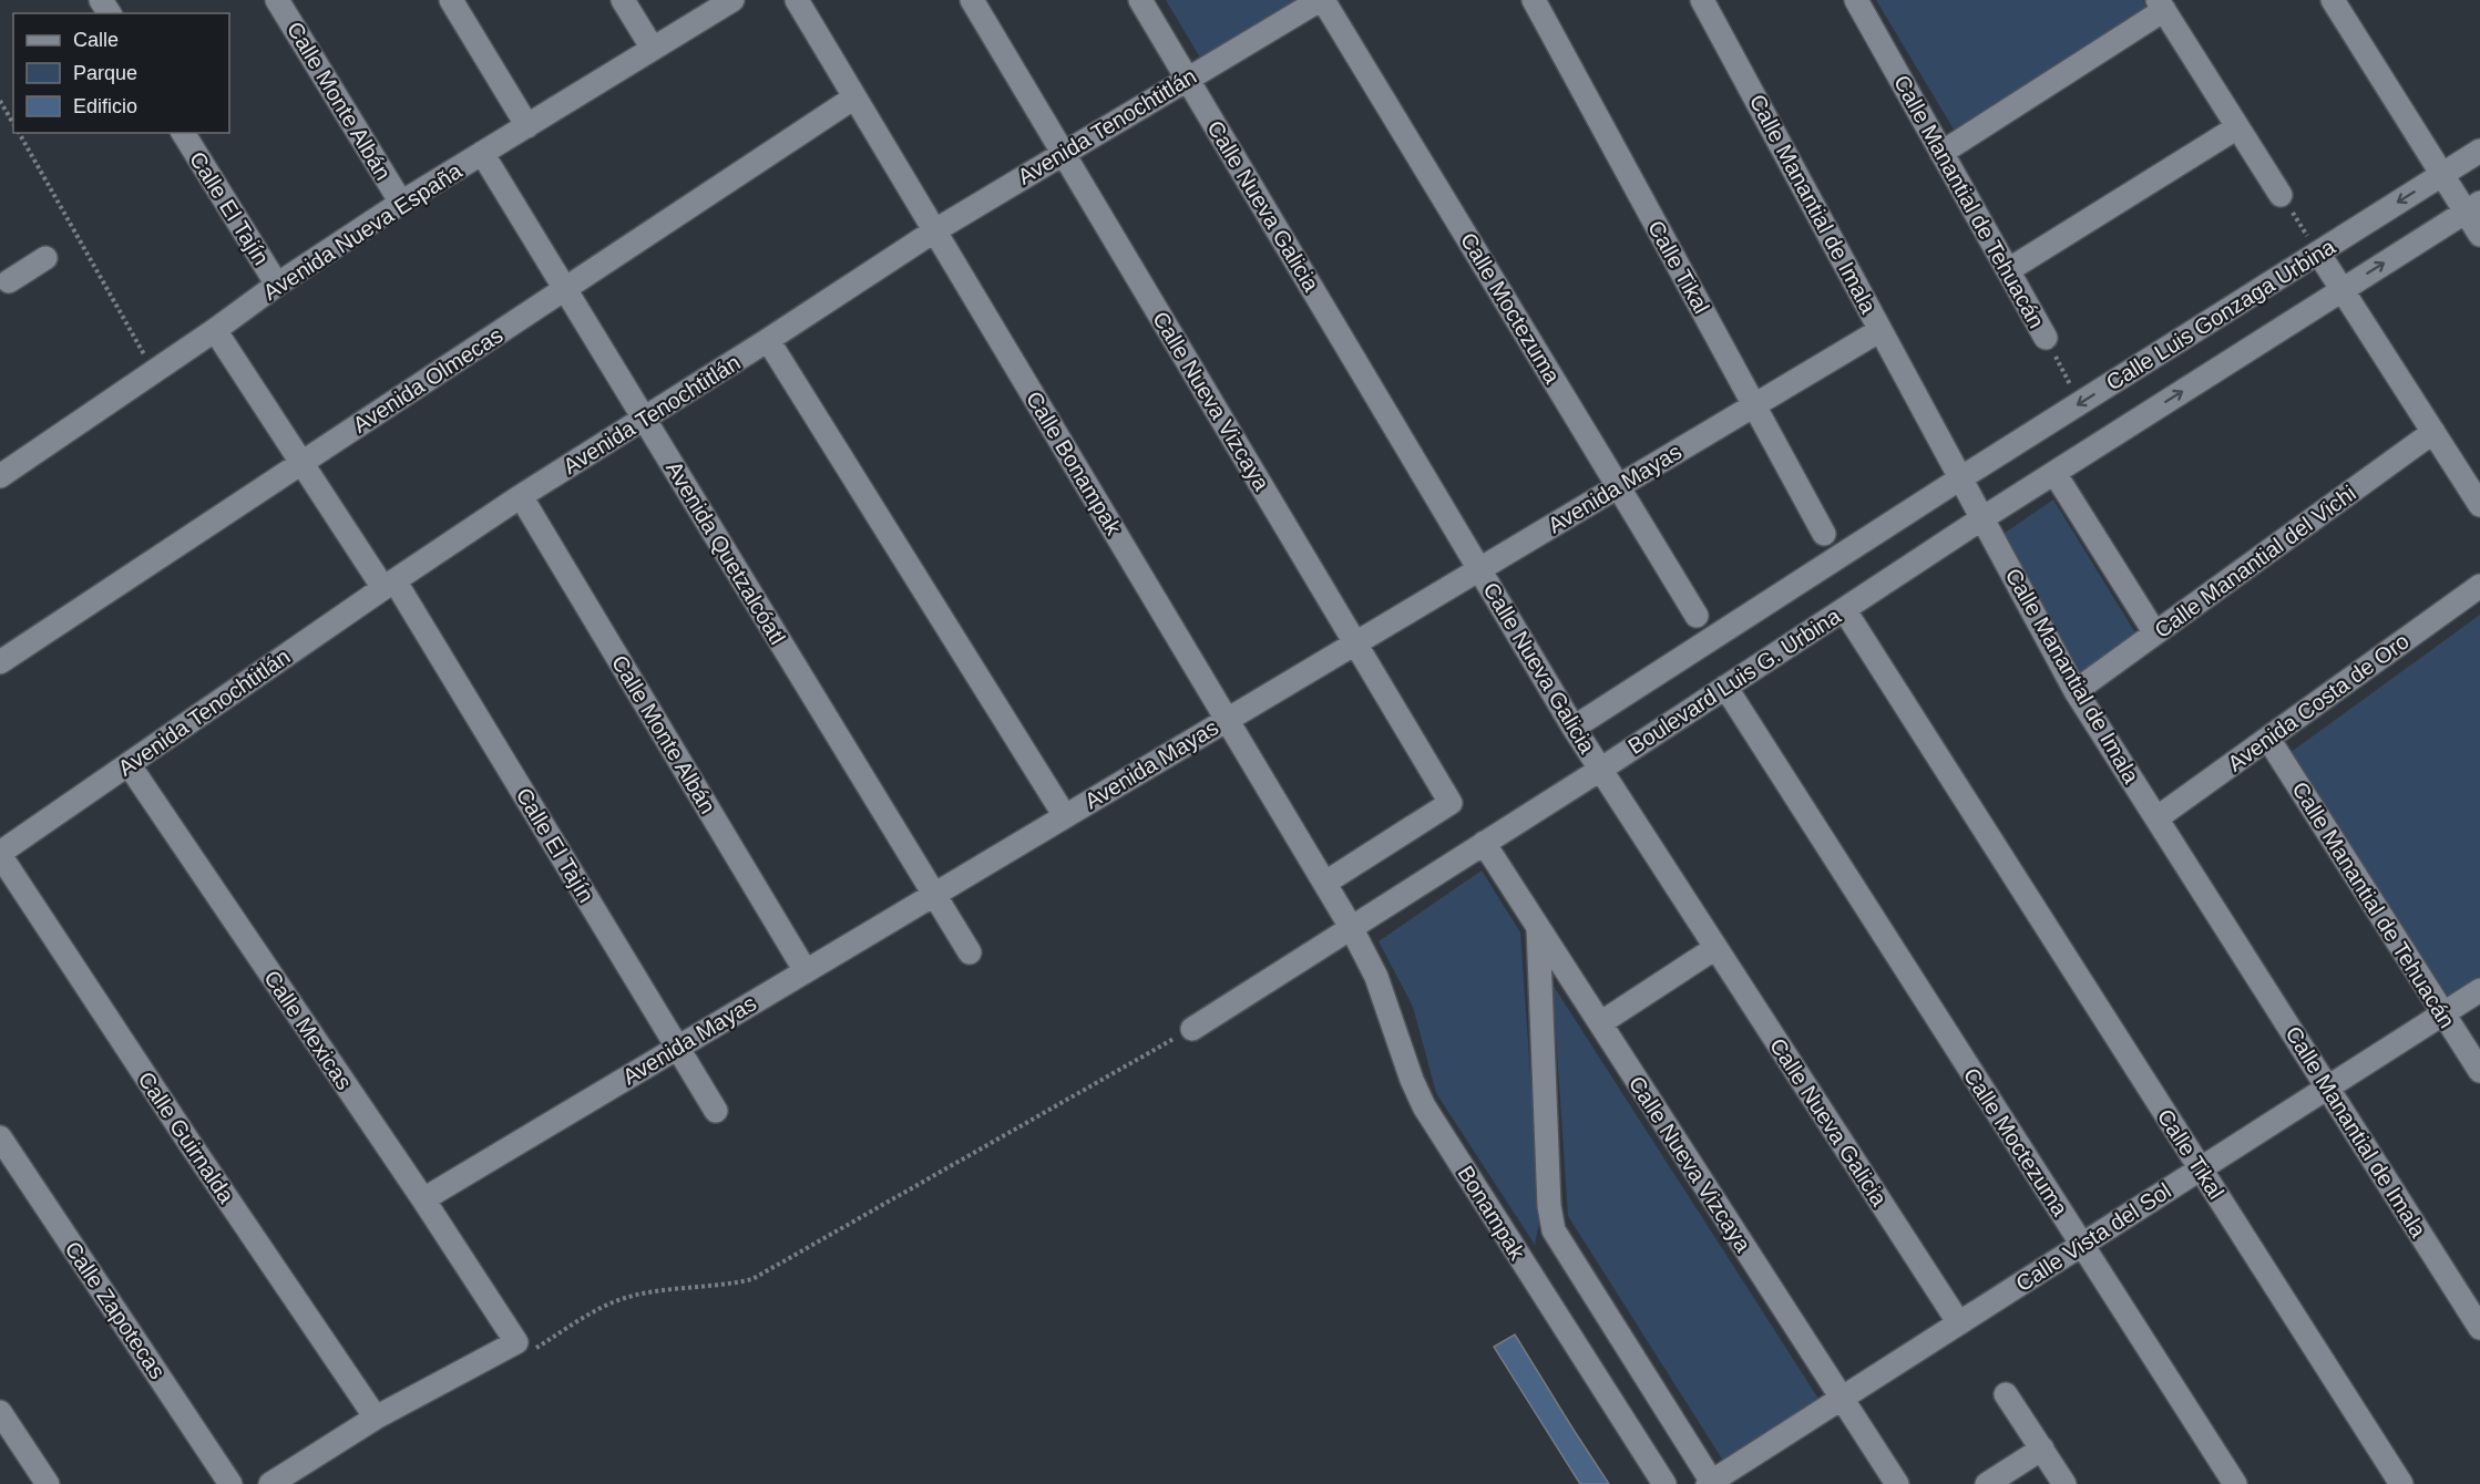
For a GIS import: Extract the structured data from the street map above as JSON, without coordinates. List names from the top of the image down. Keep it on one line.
{"streets":{"street":["Calle Monte Albán","Avenida Tenochtitlán","Calle Manantial de Tehuacán","Calle Manantial de Imala","Calle Nueva Galicia","Calle El Tajín","Avenida Nueva España","Calle Tikal","Calle Moctezuma","Calle Luis Gonzaga Urbina","Avenida Olmecas","Calle Nueva Vizcaya","Calle Bonampak","Avenida Mayas","Avenida Quetzalcóatl","Calle Manantial del Vichi","Boulevard Luis G. Urbina","Avenida Costa de Oro","Calle Mexicas","Calle Guirnalda","Bonampak","Calle Vista del Sol","Calle Zapotecas"]},"crossings":[["Calle Monte Albán","Avenida Tenochtitlán"],["Calle Monte Albán","Avenida Nueva España"],["Calle Monte Albán","Avenida Mayas"],["Avenida Tenochtitlán","Calle Nueva Galicia"],["Avenida Tenochtitlán","Calle El Tajín"],["Avenida Tenochtitlán","Calle Moctezuma"],["Avenida Tenochtitlán","Calle Nueva Vizcaya"],["Avenida Tenochtitlán","Calle Bonampak"],["Avenida Tenochtitlán","Avenida Quetzalcóatl"],["Avenida Tenochtitlán","Calle Mexicas"],["Avenida Tenochtitlán","Calle Guirnalda"],["Calle Manantial de Tehuacán","Calle Luis Gonzaga Urbina"],["Calle Manantial de Tehuacán","Avenida Costa de Oro"],["Calle Manantial de Tehuacán","Calle Vista del Sol"],["Calle Manantial de Imala","Calle Luis Gonzaga Urbina"],["Calle Manantial de Imala","Avenida Mayas"],["Calle Manantial de Imala","Calle Manantial del Vichi"],["Calle Manantial de Imala","Boulevard Luis G. Urbina"],["Calle Manantial de Imala","Avenida Costa de Oro"],["Calle Manantial de Imala","Calle Vista del Sol"],["Calle Nueva Galicia","Avenida Mayas"],["Calle Nueva Galicia","Boulevard Luis G. Urbina"],["Calle Nueva Galicia","Calle Vista del Sol"],["Calle El Tajín","Avenida Nueva España"],["Calle El Tajín","Avenida Olmecas"],["Calle El Tajín","Avenida Mayas"],["Avenida Nueva España","Avenida Quetzalcóatl"],["Calle Tikal","Avenida Mayas"],["Calle Tikal","Boulevard Luis G. Urbina"],["Calle Tikal","Calle Vista del Sol"],["Calle Moctezuma","Avenida Mayas"],["Calle Moctezuma","Boulevard Luis G. Urbina"],["Calle Moctezuma","Calle Vista del Sol"],["Calle Luis Gonzaga Urbina","Boulevard Luis G. Urbina"],["Avenida Olmecas","Calle Bonampak"],["Avenida Olmecas","Avenida Quetzalcóatl"],["Calle Nueva Vizcaya","Calle Bonampak"],["Calle Nueva Vizcaya","Avenida Mayas"],["Calle Nueva Vizcaya","Boulevard Luis G. Urbina"],["Calle Nueva Vizcaya","Bonampak"],["Calle Nueva Vizcaya","Calle Vista del Sol"],["Calle Bonampak","Avenida Mayas"],["Calle Bonampak","Boulevard Luis G. Urbina"],["Calle Bonampak","Bonampak"],["Avenida Mayas","Avenida Quetzalcóatl"],["Avenida Mayas","Calle Mexicas"],["Boulevard Luis G. Urbina","Bonampak"],["Bonampak","Calle Vista del Sol"]],"legend":["Calle","Parque","Edificio"]}
